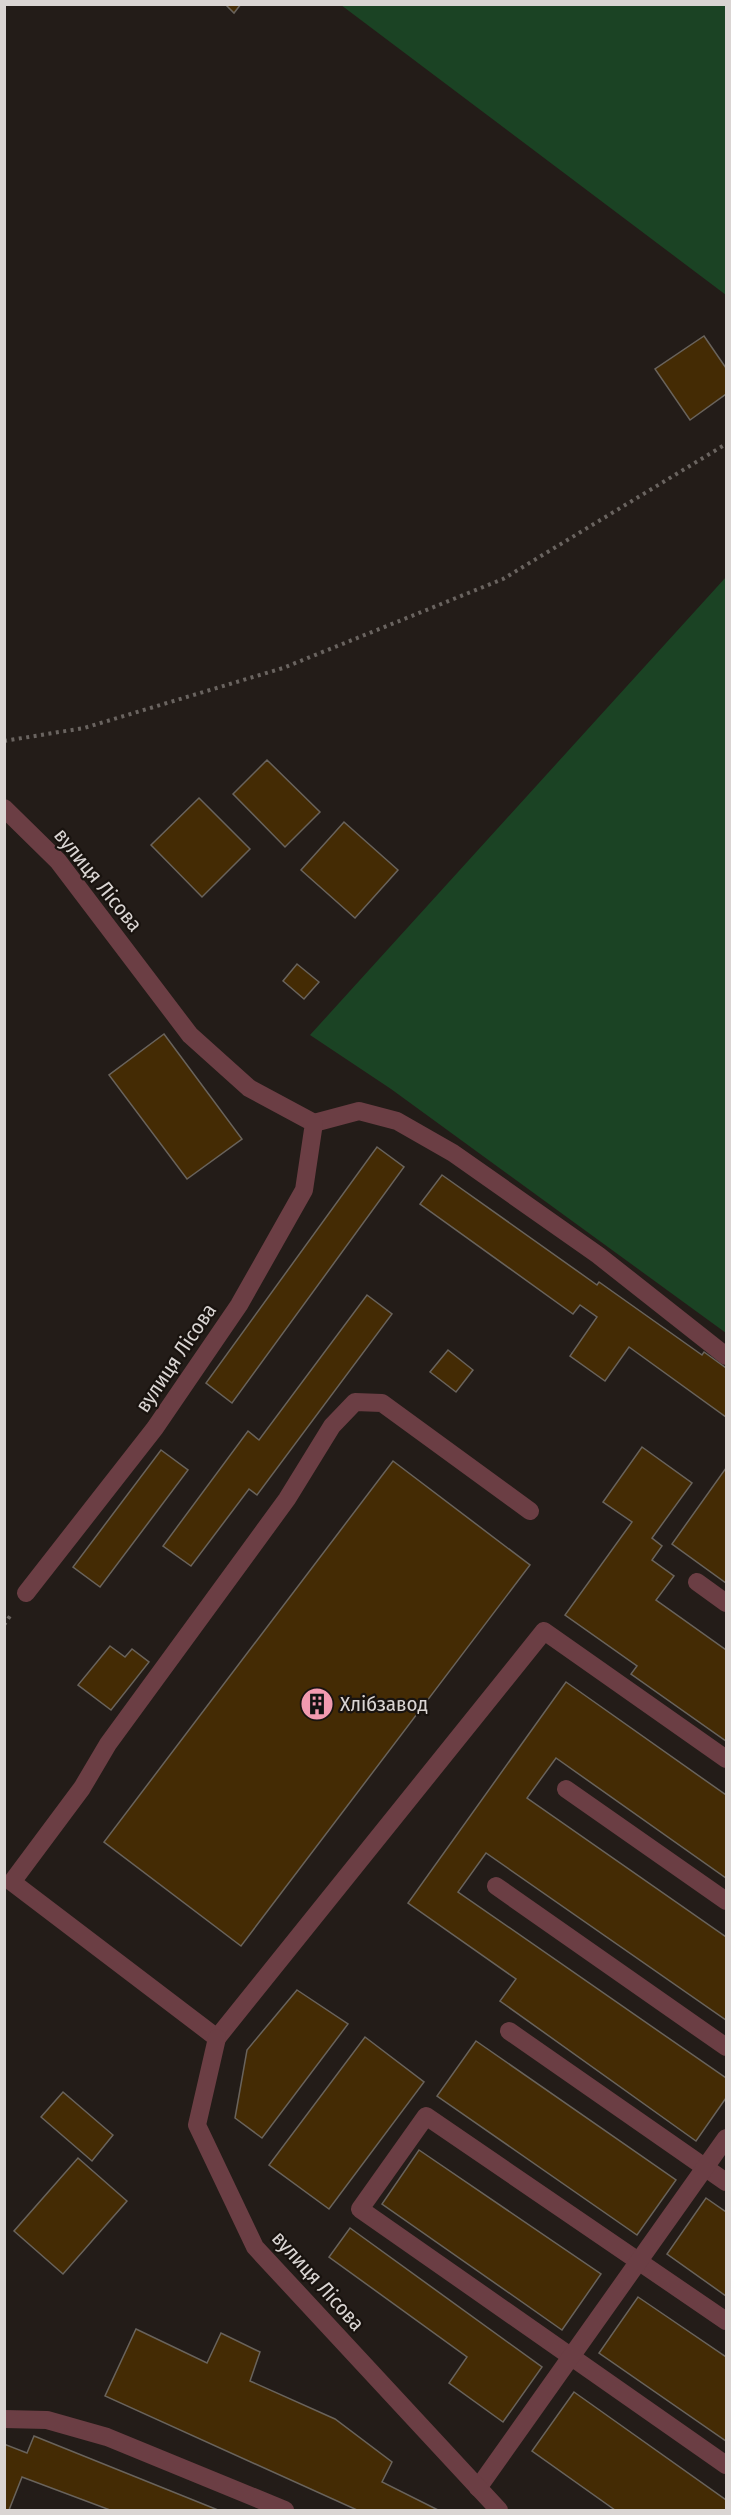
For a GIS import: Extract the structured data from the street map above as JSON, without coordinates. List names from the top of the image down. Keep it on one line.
{"streets":{"street":["вулиця Лісова"]},"places":{"building":["Хлібзавод"]}}
